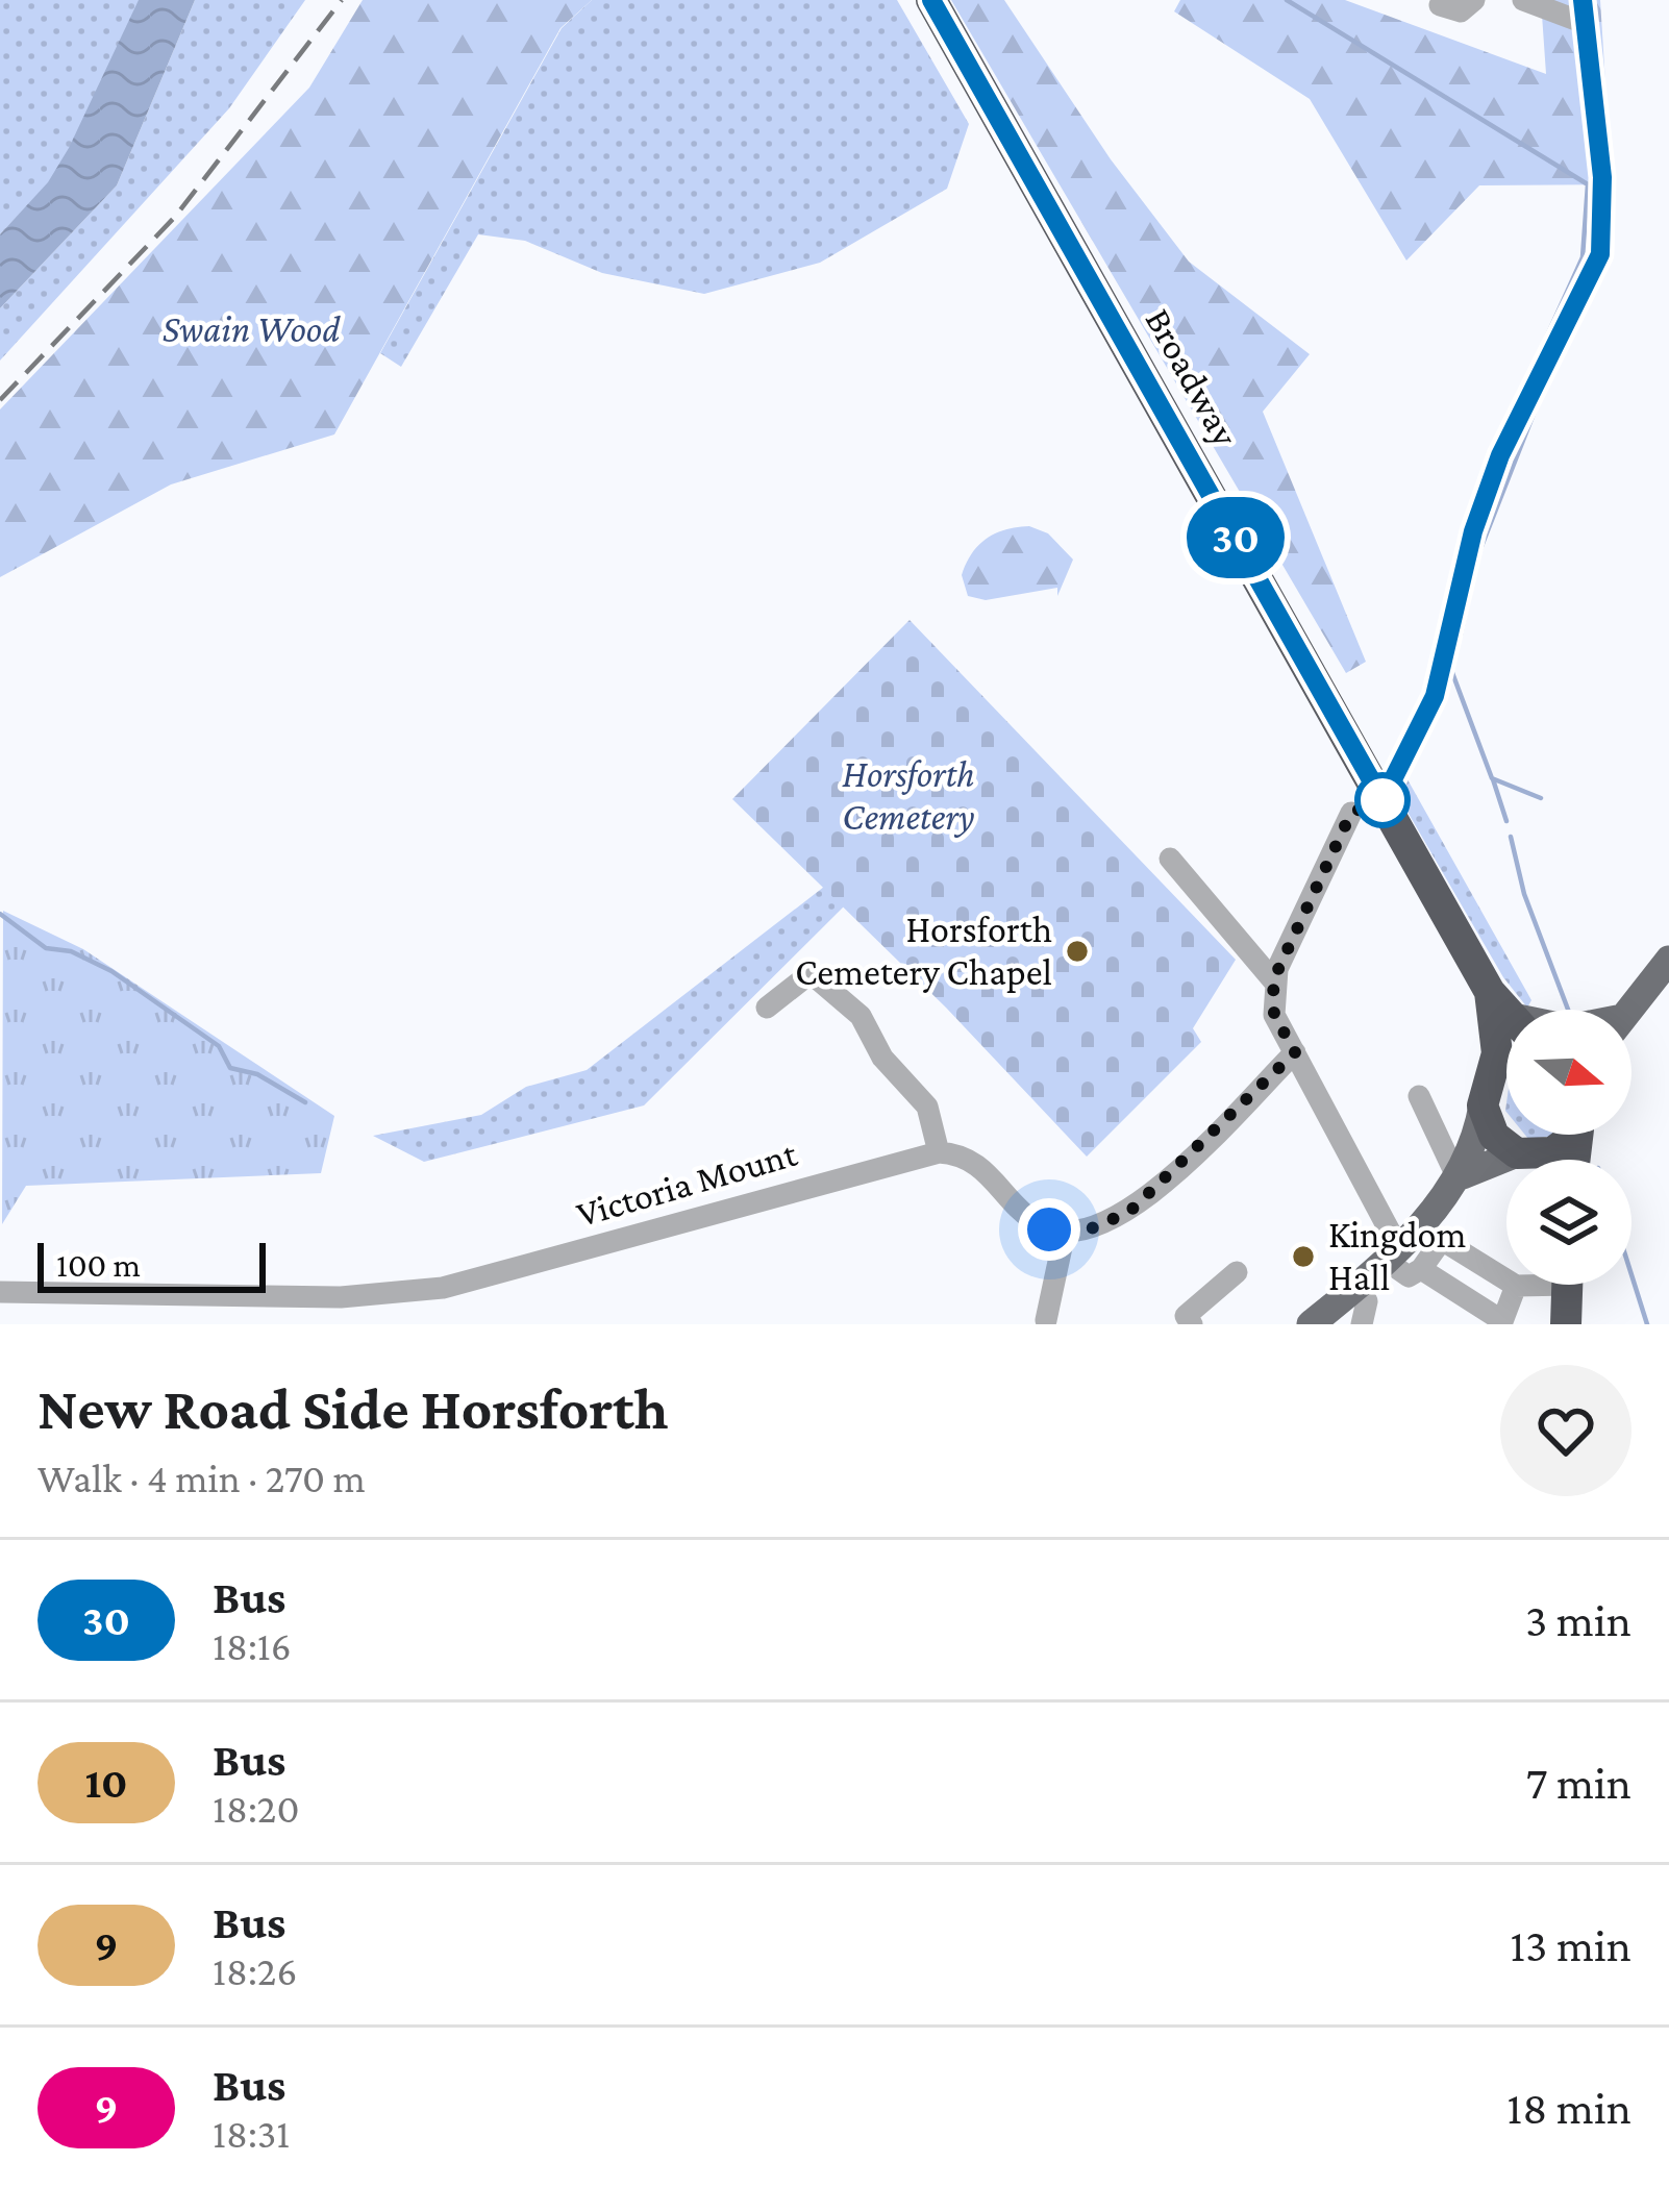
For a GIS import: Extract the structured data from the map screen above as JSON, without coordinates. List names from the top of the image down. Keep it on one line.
{"streets":{"highway":["Broadway"],"street":["Victoria Mount"]},"parks":["Swain Wood","Horsforth Cemetery"],"places":["Horsforth Cemetery Chapel","Kingdom Hall"],"lines":["bus line 30"],"scale_bar":"100 m","north":"right","page":{"on_map":"30","scale":"100 m","heading":["New Road Side Horsforth","Walk · 4 min · 270 m"],"list":[{"mark":"30","name":"Bus","note":"18:16","value":"3 min"},{"mark":"10","name":"Bus","note":"18:20","value":"7 min"},{"mark":"9","name":"Bus","note":"18:26","value":"13 min"},{"mark":"9","name":"Bus","note":"18:31","value":"18 min"}]}}
